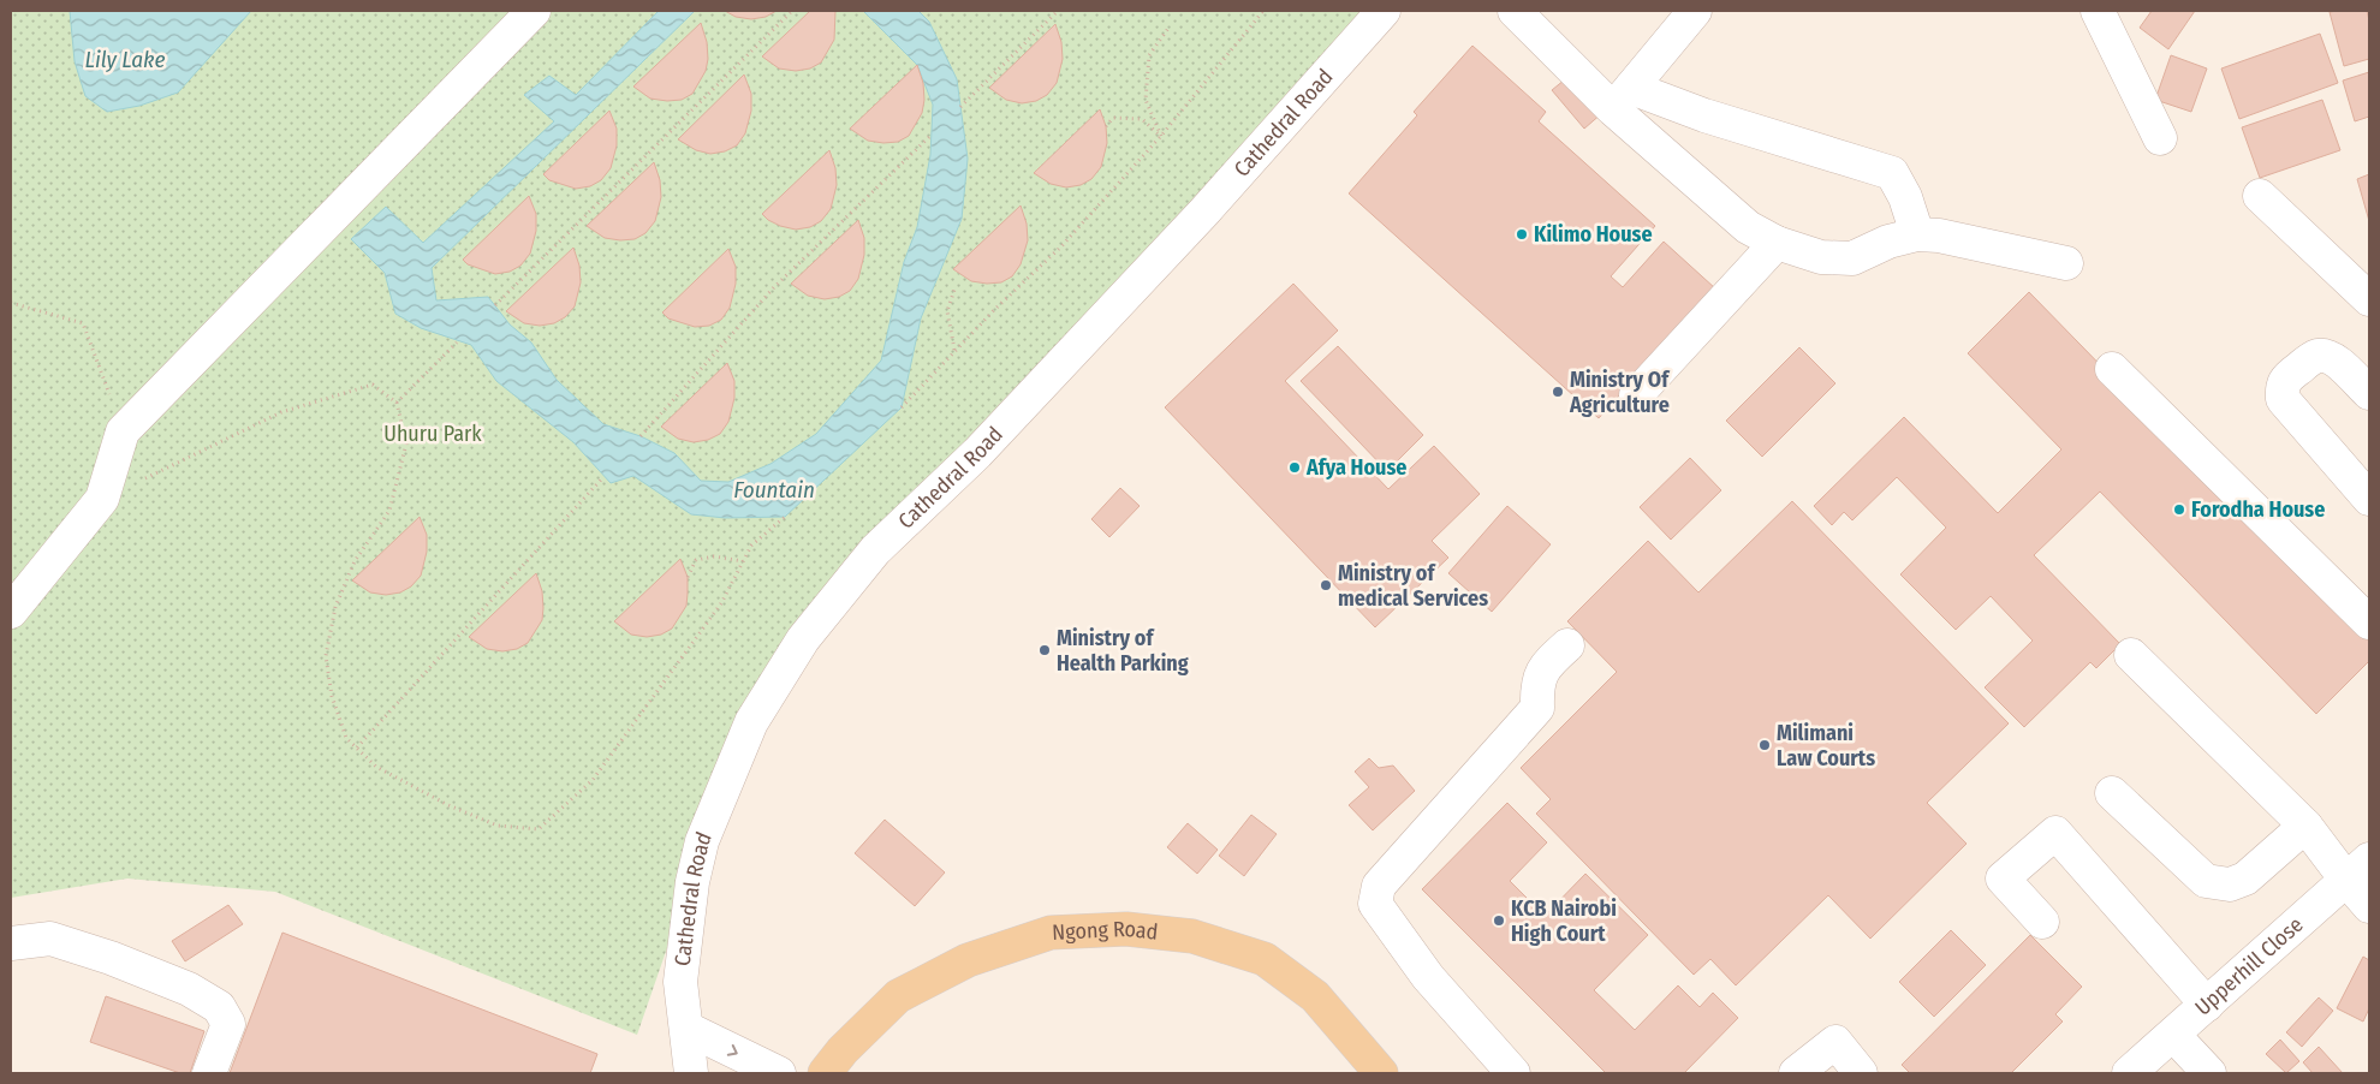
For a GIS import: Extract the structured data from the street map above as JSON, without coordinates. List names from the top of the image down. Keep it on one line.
{"streets":{"main road":["Ngong Road"],"street":["Cathedral Road","Upperhill Close"]},"water":["Lily Lake","Fountain"],"parks":["Uhuru Park"],"places":["Kilimo House","Ministry Of Agriculture","Afya House","Forodha House","Ministry of medical Services","Ministry of Health Parking","Milimani Law Courts","KCB Nairobi High Court"]}
